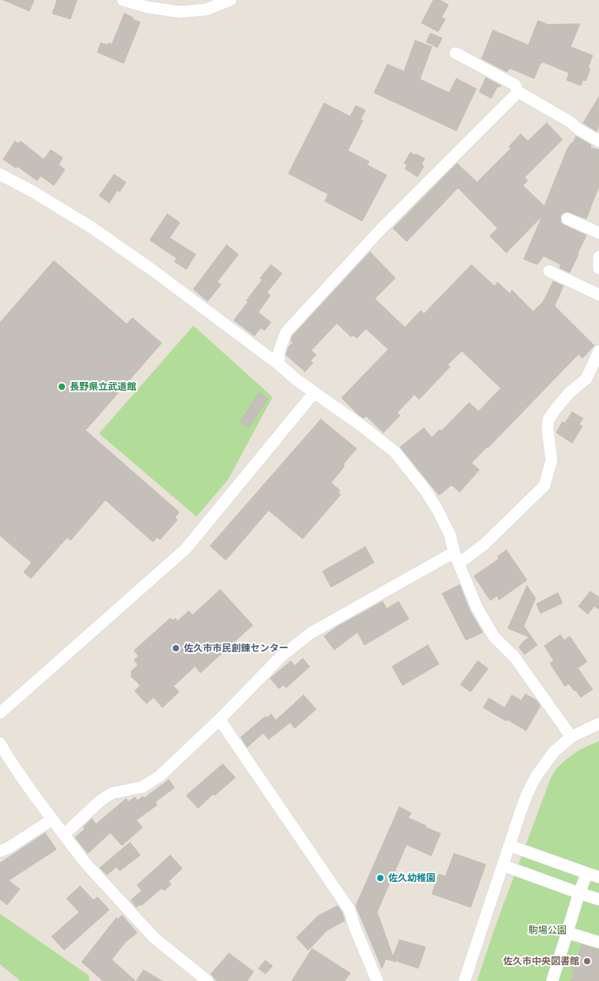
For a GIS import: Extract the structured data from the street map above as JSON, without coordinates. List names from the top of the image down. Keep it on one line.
{"parks":["駒場公園"],"places":["長野県立武道館","佐久市市民創錬センター","佐久幼稚園","佐久市中央図書館"]}
